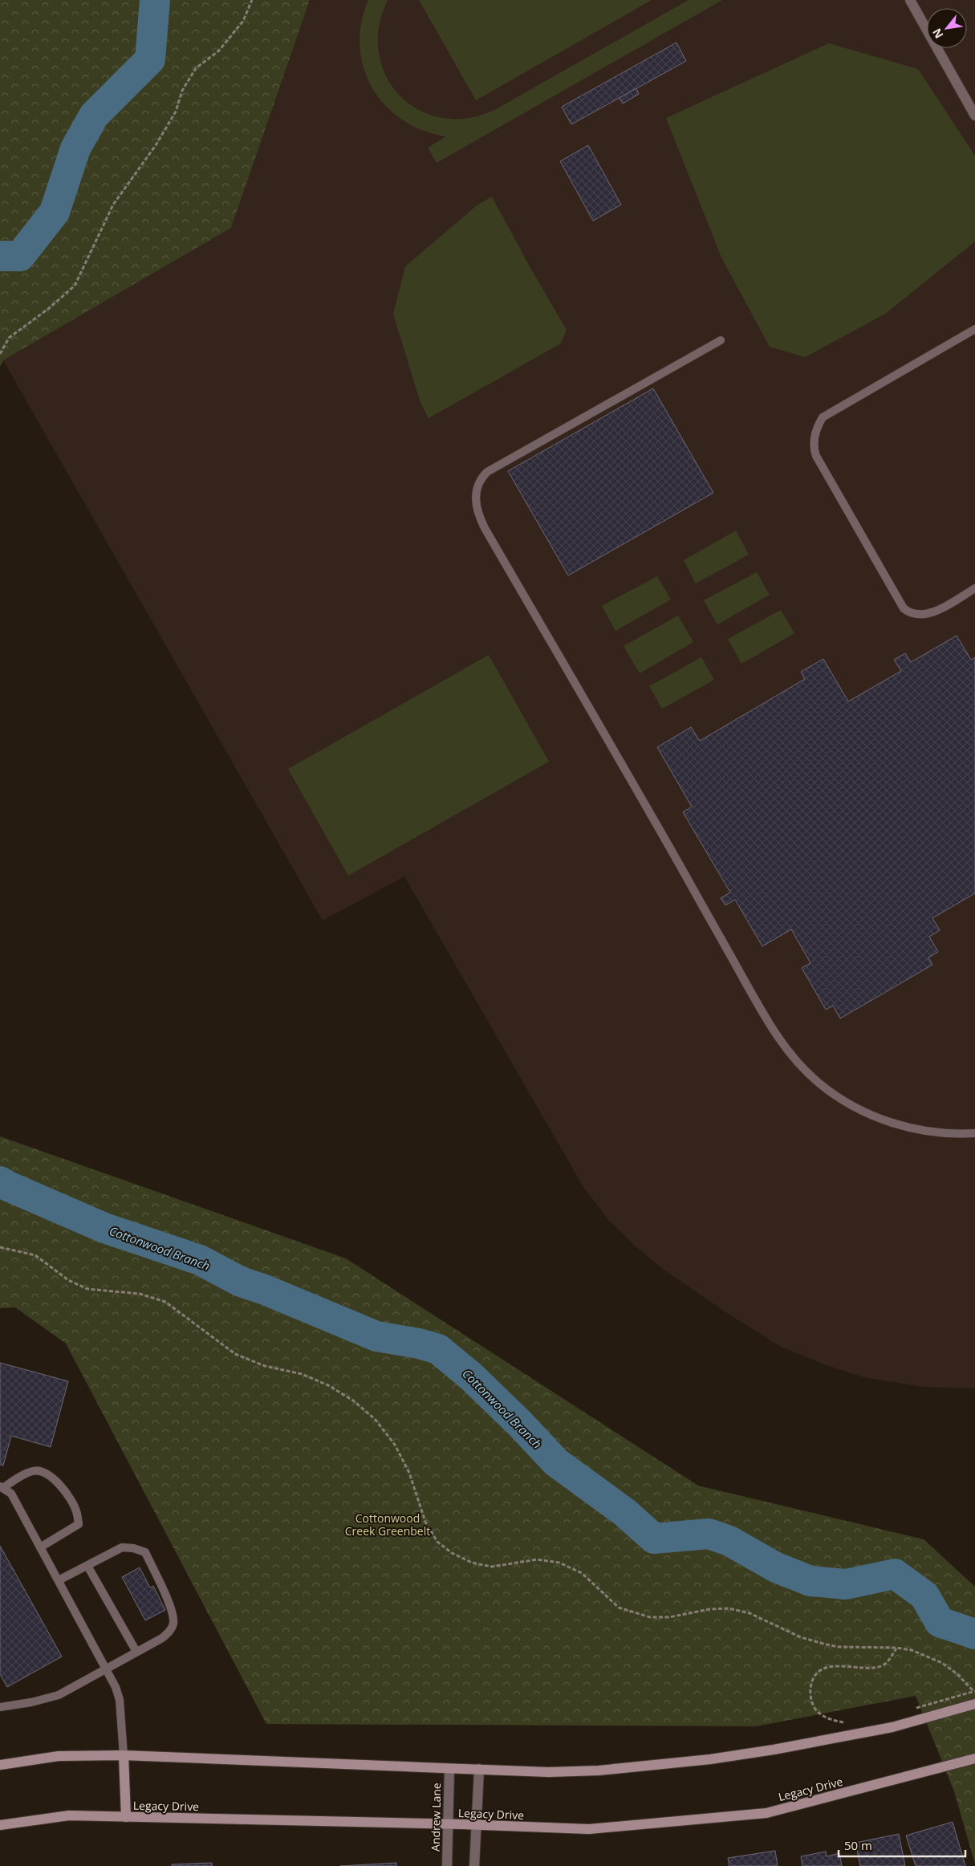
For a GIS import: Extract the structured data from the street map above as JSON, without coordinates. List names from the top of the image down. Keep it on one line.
{"streets":{"main road":["Legacy Drive"],"street":["Andrew Lane"]},"crossings":[["Legacy Drive","Andrew Lane"]],"water":["Cottonwood Branch"],"parks":["Cottonwood Creek Greenbelt"],"scale_bar":"50 m","north":"bottom left"}
